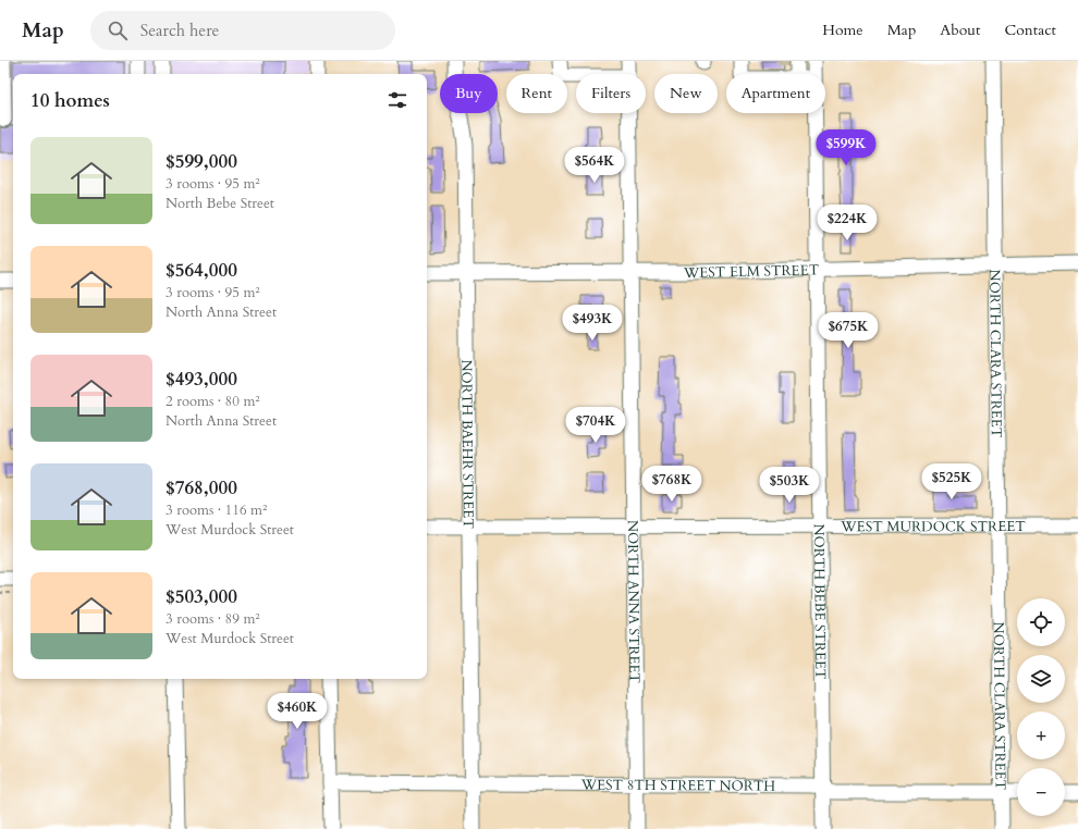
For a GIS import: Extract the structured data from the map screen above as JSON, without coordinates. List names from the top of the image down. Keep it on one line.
{"streets":{"street":["WEST ELM STREET","NORTH CLARA STREET","NORTH BAEHR STREET","WEST MURDOCK STREET","NORTH ANNA STREET","NORTH BEBE STREET","WEST 8TH STREET NORTH"]},"crossings":[["WEST ELM STREET","NORTH CLARA STREET"],["WEST ELM STREET","NORTH BAEHR STREET"],["WEST ELM STREET","NORTH ANNA STREET"],["WEST ELM STREET","NORTH BEBE STREET"],["NORTH CLARA STREET","WEST MURDOCK STREET"],["NORTH CLARA STREET","WEST 8TH STREET NORTH"],["NORTH BAEHR STREET","WEST MURDOCK STREET"],["NORTH BAEHR STREET","WEST 8TH STREET NORTH"],["WEST MURDOCK STREET","NORTH ANNA STREET"],["WEST MURDOCK STREET","NORTH BEBE STREET"],["NORTH ANNA STREET","WEST 8TH STREET NORTH"],["NORTH BEBE STREET","WEST 8TH STREET NORTH"]],"page":{"header":"Map","search":"Search here","nav":["Home","Map","About","Contact"],"chip":["Buy","Rent","Filters","New","Apartment"],"heading":"10 homes","list":[{"name":"$599,000","note":"3 rooms · 95 m² · North Bebe Street"},{"name":"$564,000","note":"3 rooms · 95 m² · North Anna Street"},{"name":"$493,000","note":"2 rooms · 80 m² · North Anna Street"},{"name":"$768,000","note":"3 rooms · 116 m² · West Murdock Street"},{"name":"$503,000","note":"3 rooms · 89 m² · West Murdock Street"}],"price":["$599K","$564K","$224K","$493K","$675K","$704K","$525K","$768K","$503K","$460K"],"map_buttons":["+","−"]}}
